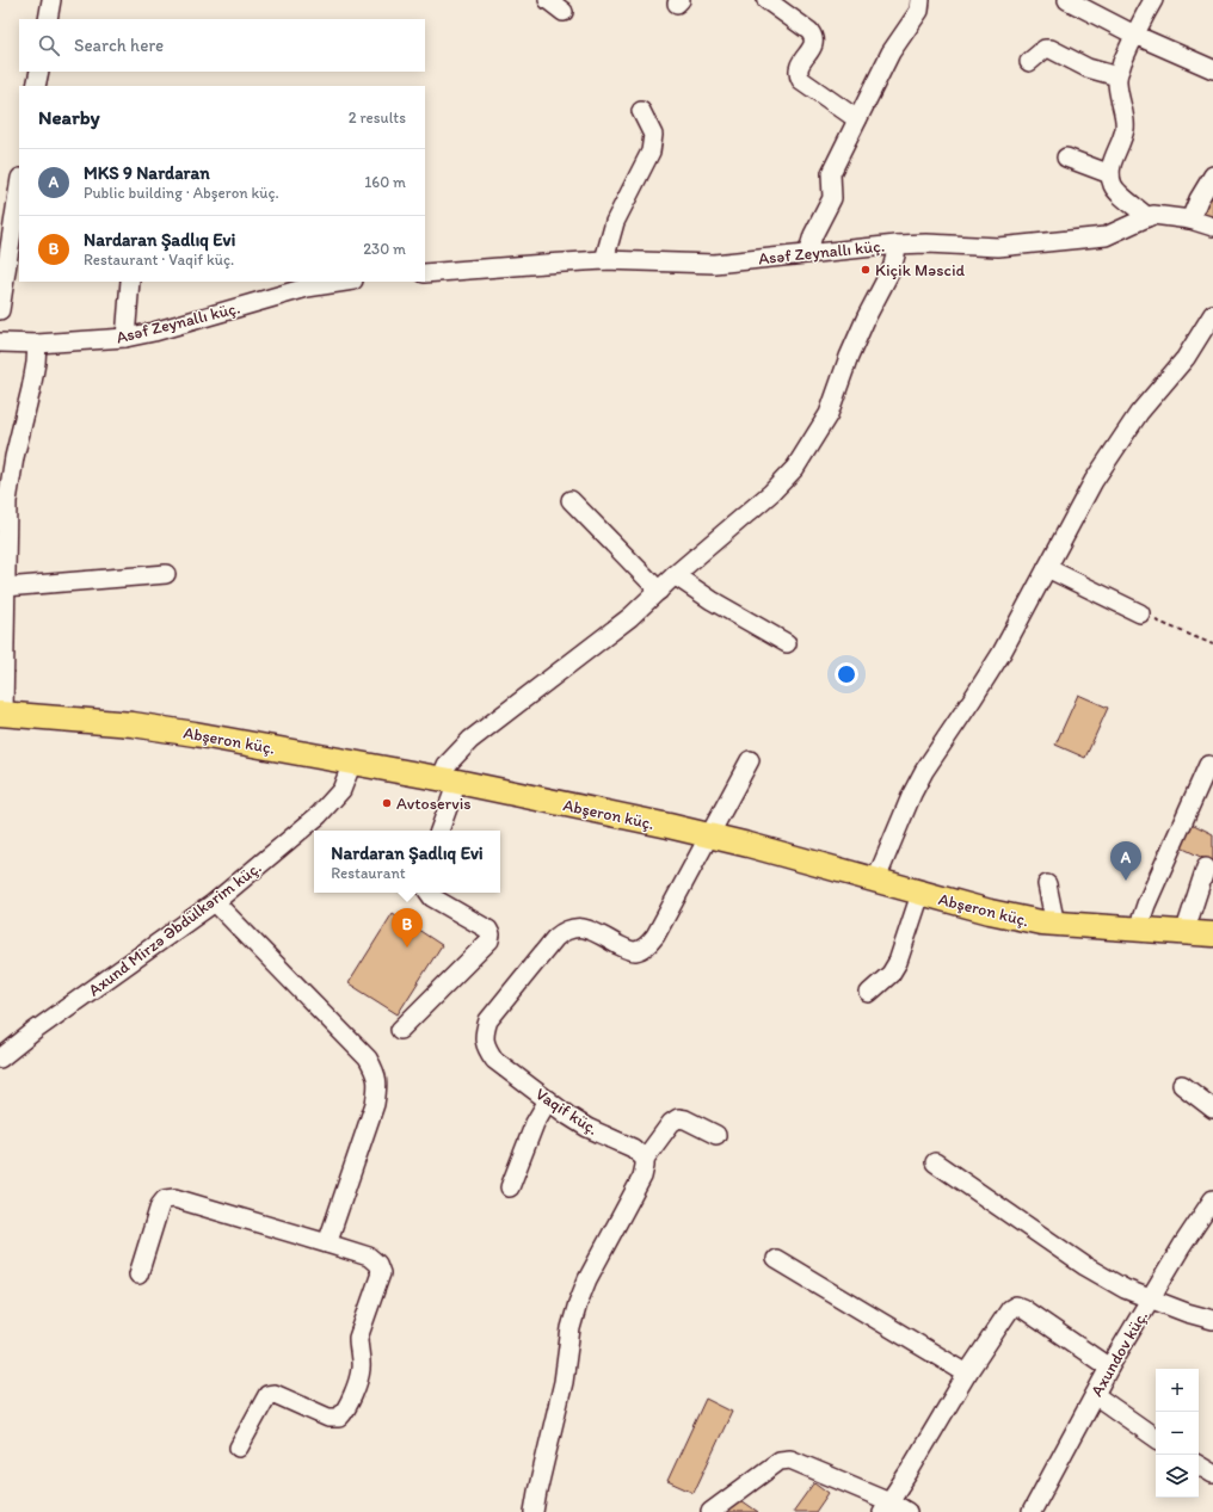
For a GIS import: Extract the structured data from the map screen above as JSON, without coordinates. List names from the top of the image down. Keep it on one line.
{"streets":{"main road":["Abşeron küç."],"street":["Asəf Zeynallı küç.","Axund Mirzə Əbdülkərim küç.","Vaqif küç.","Axundov küç."]},"crossings":[["Abşeron küç.","Axund Mirzə Əbdülkərim küç."],["Abşeron küç.","Vaqif küç."]],"places":["Kiçik Məscid","Avtoservis"],"page":{"search":"Search here","heading":["Nearby","2 results"],"list":[{"mark":"A","name":"MKS 9 Nardaran","note":"Public building · Abşeron küç.","value":"160 m"},{"mark":"B","name":"Nardaran Şadlıq Evi","note":"Restaurant · Vaqif küç.","value":"230 m"}],"popup":["Nardaran Şadlıq Evi","Restaurant"],"pins":["A","B"],"map_buttons":["+","−"]}}
